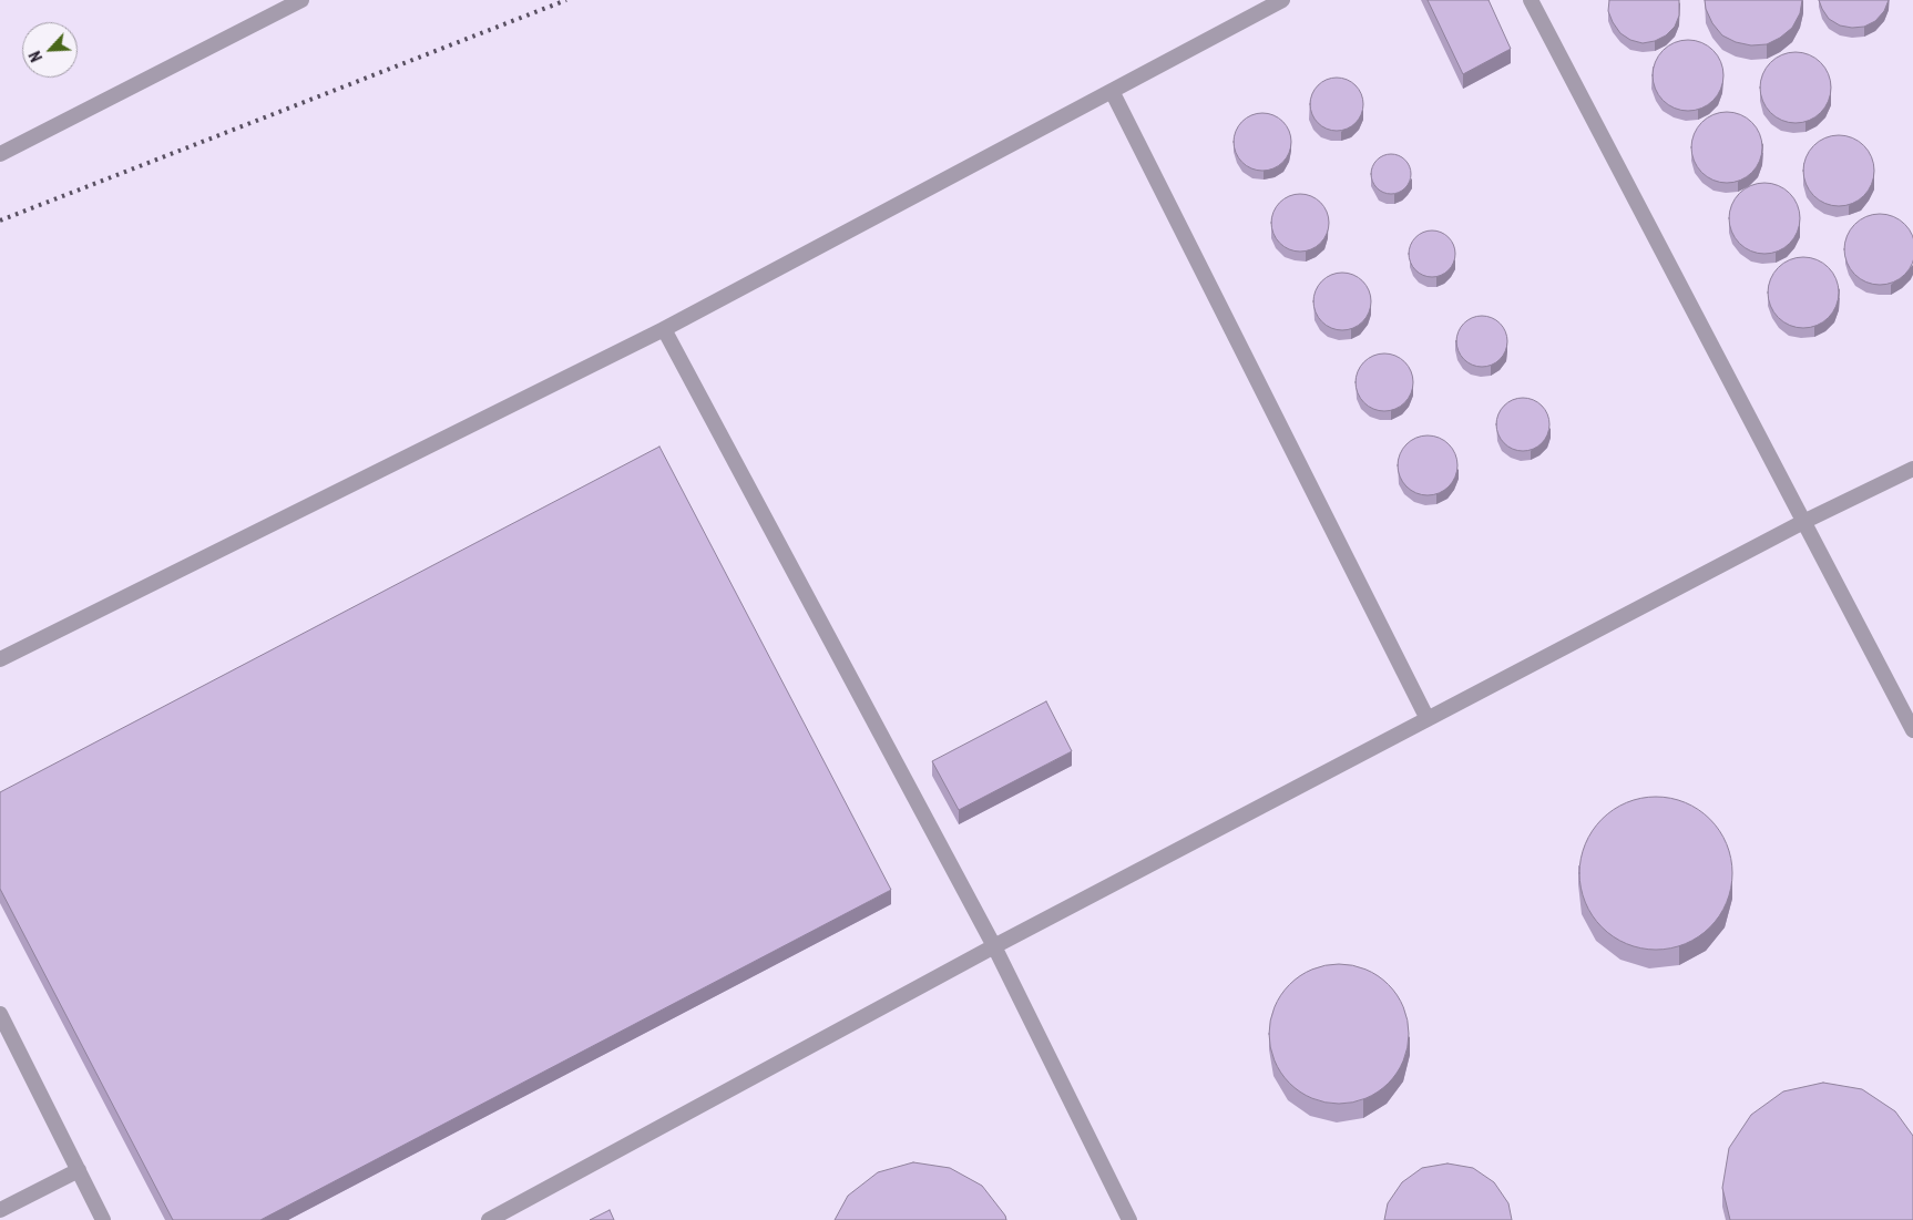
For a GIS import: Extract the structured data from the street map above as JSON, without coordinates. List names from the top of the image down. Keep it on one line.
{"north":"bottom left"}
